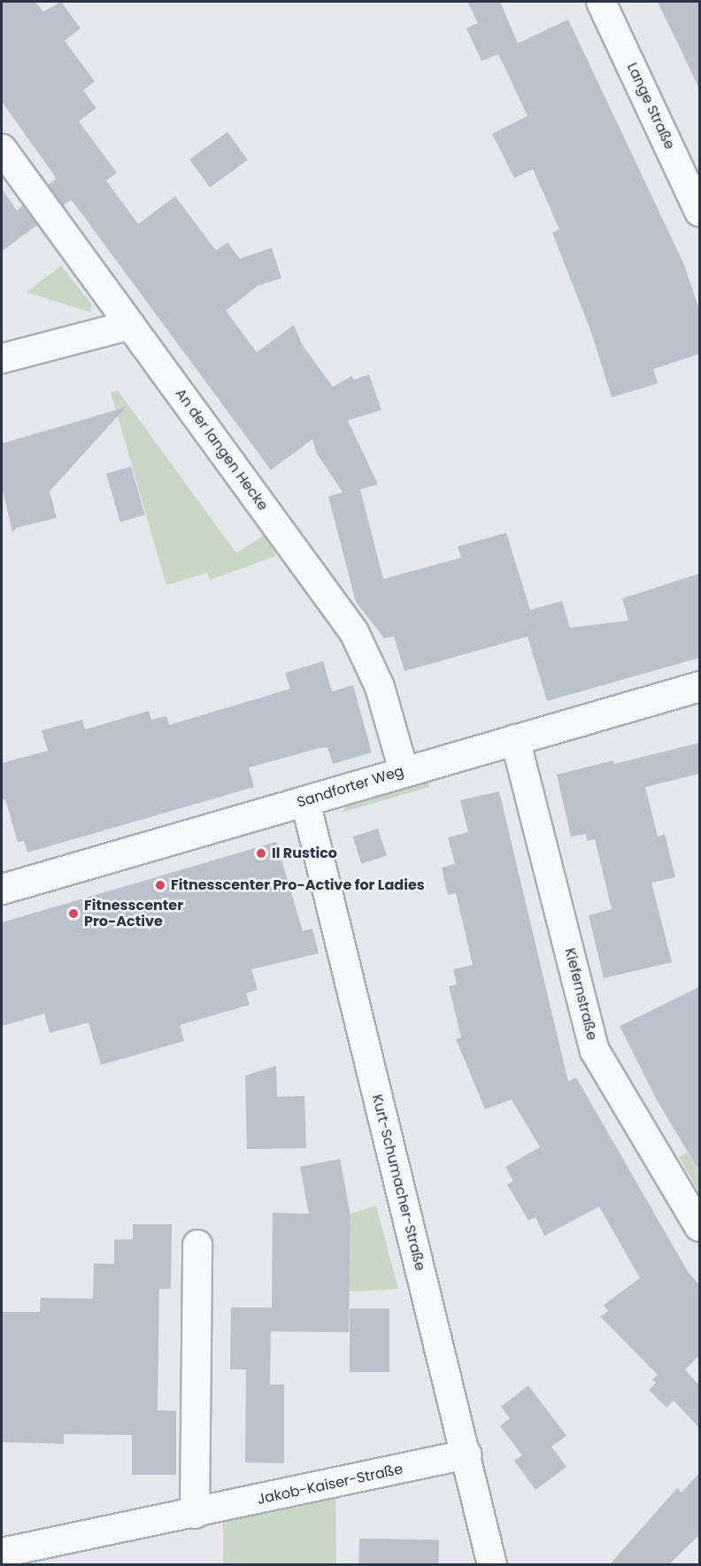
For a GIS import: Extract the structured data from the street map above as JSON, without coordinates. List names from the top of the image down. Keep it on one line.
{"streets":{"street":["Lange Straße","An der langen Hecke","Sandforter Weg","Kiefernstraße","Kurt-Schumacher-Straße","Jakob-Kaiser-Straße"]},"crossings":[["An der langen Hecke","Sandforter Weg"],["Sandforter Weg","Kiefernstraße"],["Sandforter Weg","Kurt-Schumacher-Straße"],["Kurt-Schumacher-Straße","Jakob-Kaiser-Straße"]],"places":["Il Rustico","Fitnesscenter Pro-Active for Ladies","Fitnesscenter Pro-Active"]}
